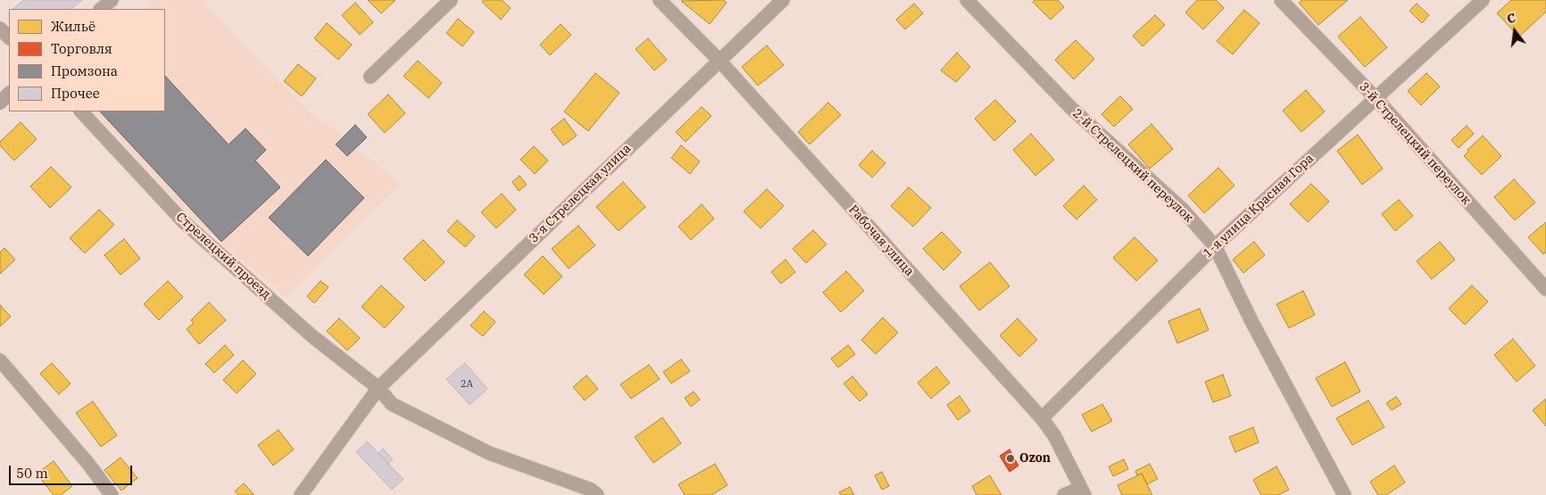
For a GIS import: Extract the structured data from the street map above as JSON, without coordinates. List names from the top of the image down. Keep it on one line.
{"streets":{"street":["3-й Стрелецкий переулок","2-й Стрелецкий переулок","3-я Стрелецкая улица","1-я улица Красная Гора","Рабочая улица","Стрелецкий проезд"]},"crossings":[["3-й Стрелецкий переулок","1-я улица Красная Гора"],["2-й Стрелецкий переулок","1-я улица Красная Гора"],["3-я Стрелецкая улица","Рабочая улица"],["3-я Стрелецкая улица","Стрелецкий проезд"],["1-я улица Красная Гора","Рабочая улица"]],"places":["Ozon"],"house_numbers":["2А"],"legend":["Жильё","Торговля","Промзона","Прочее"],"scale_bar":"50 m","north":"top"}
